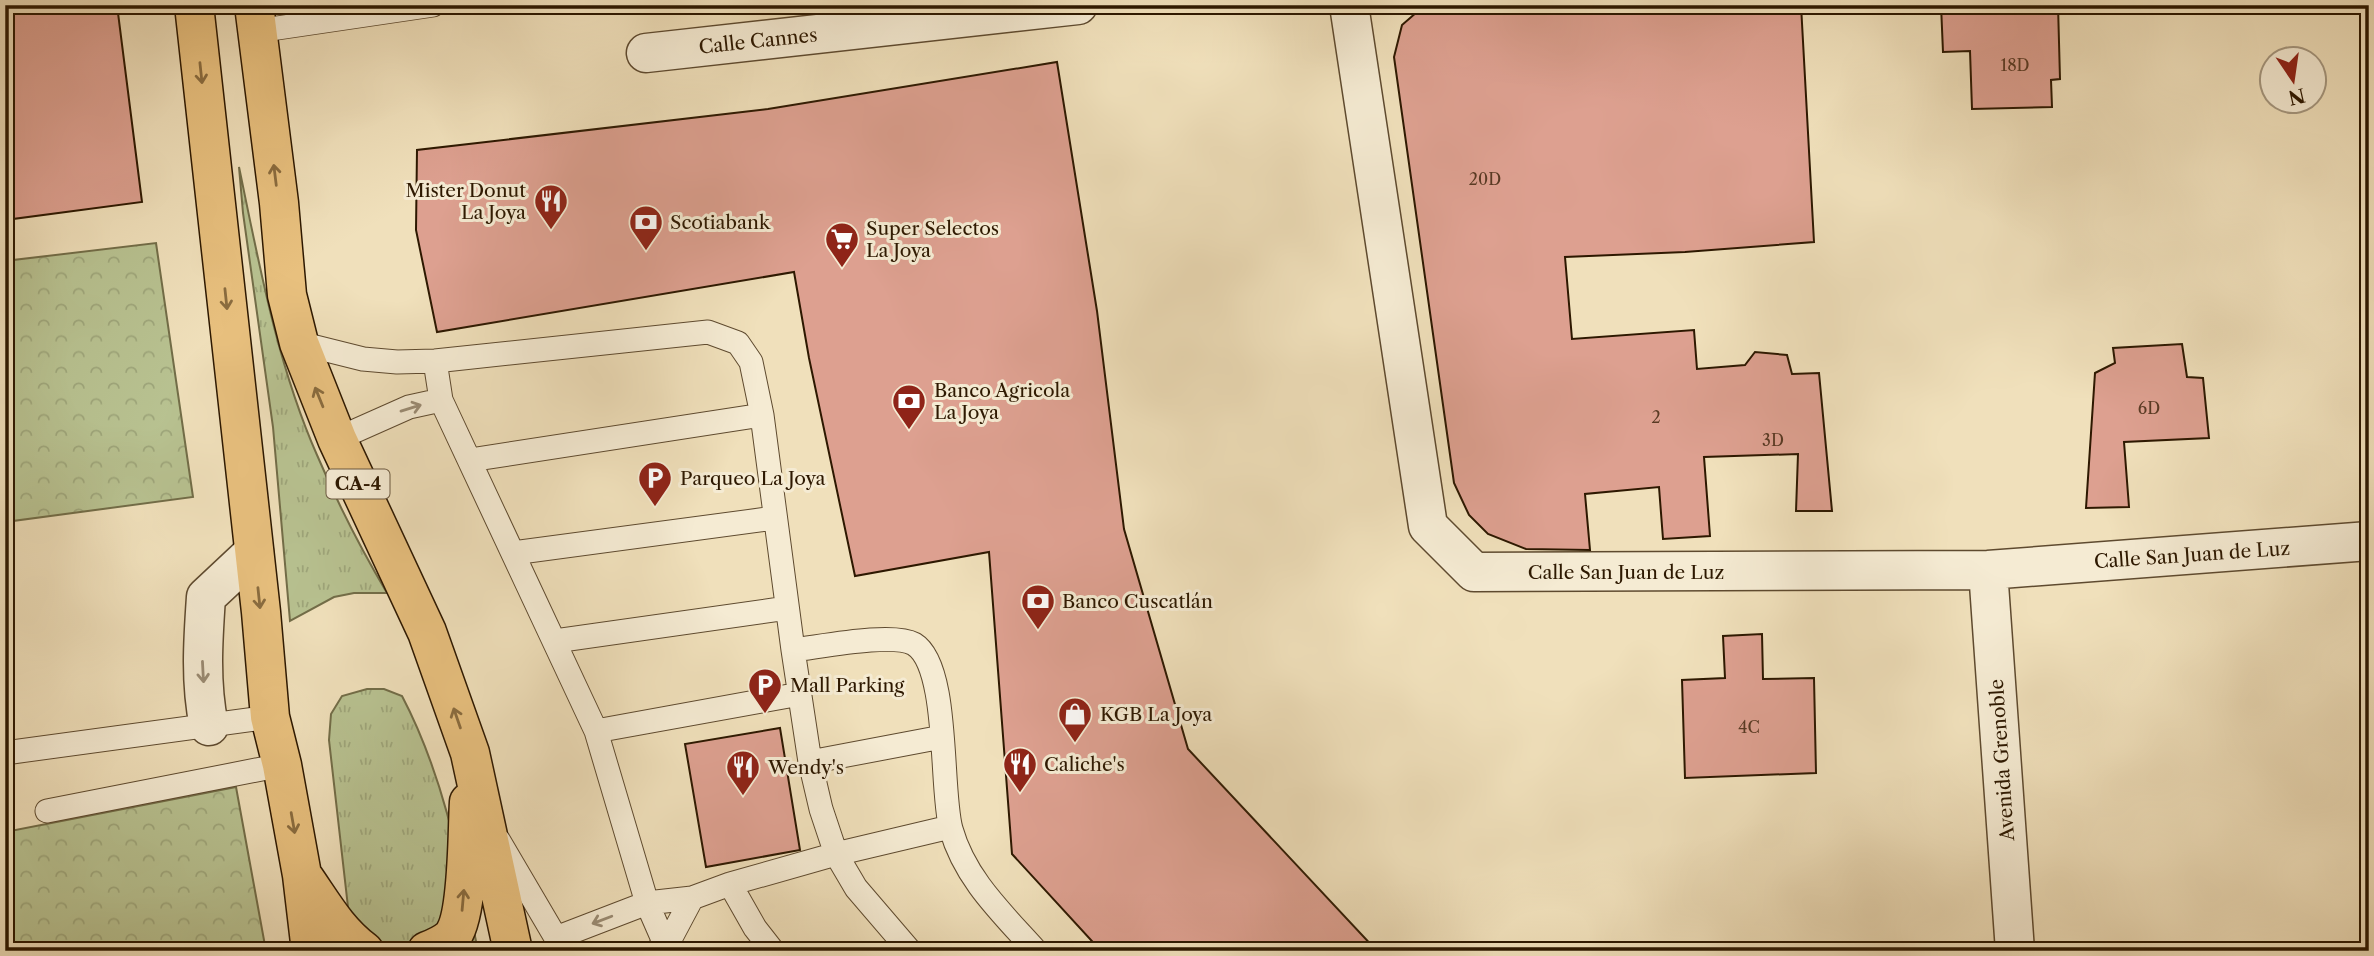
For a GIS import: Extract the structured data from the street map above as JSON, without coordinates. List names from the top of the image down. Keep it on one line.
{"streets":{"highway":["CA-4"],"street":["Calle Cannes","Calle San Juan de Luz","Avenida Grenoble"]},"crossings":[["Calle San Juan de Luz","Avenida Grenoble"]],"places":{"restaurant":["Mister Donut La Joya","Caliche's","Wendy's"],"bank":["Scotiabank","Banco Agricola La Joya","Banco Cuscatlán"],"supermarket":["Super Selectos La Joya"],"parking":["Parqueo La Joya","Mall Parking"],"shop":["KGB La Joya"]},"house_numbers":["18D","20D","6D","2","3D","4C"],"north":"bottom"}
